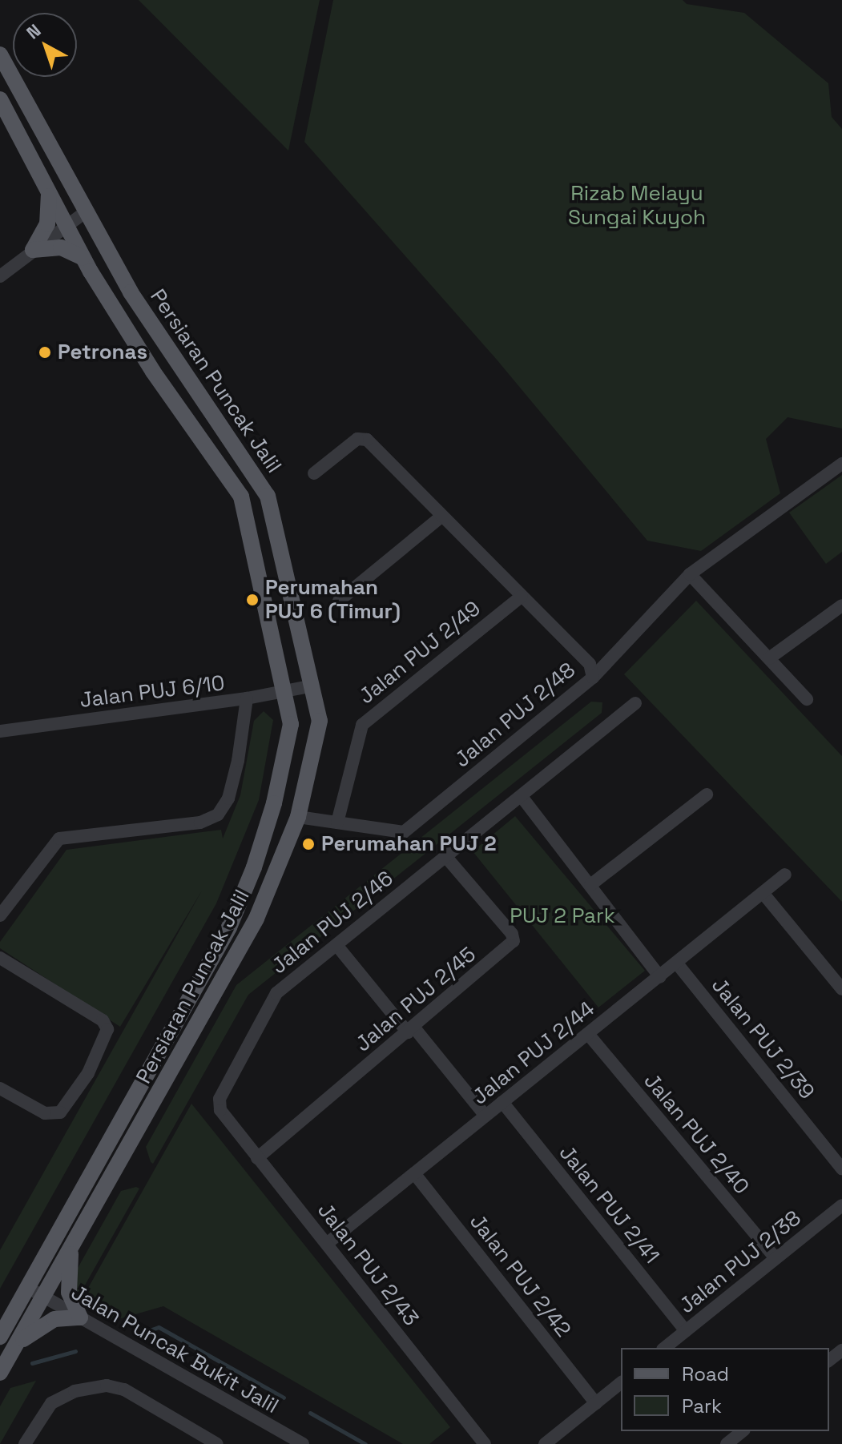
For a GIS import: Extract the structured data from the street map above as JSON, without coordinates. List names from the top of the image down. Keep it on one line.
{"streets":{"main road":["Persiaran Puncak Jalil"],"street":["Jalan PUJ 2/49","Jalan PUJ 6/10","Jalan PUJ 2/48","Jalan PUJ 2/46","Jalan PUJ 2/45","Jalan PUJ 2/39","Jalan PUJ 2/44","Jalan PUJ 2/40","Jalan PUJ 2/41","Jalan PUJ 2/38","Jalan PUJ 2/43","Jalan PUJ 2/42","Jalan Puncak Bukit Jalil"]},"crossings":[["Persiaran Puncak Jalil","Jalan PUJ 6/10"],["Persiaran Puncak Jalil","Jalan PUJ 2/48"],["Persiaran Puncak Jalil","Jalan Puncak Bukit Jalil"],["Jalan PUJ 2/49","Jalan PUJ 2/48"],["Jalan PUJ 2/46","Jalan PUJ 2/45"],["Jalan PUJ 2/46","Jalan PUJ 2/43"],["Jalan PUJ 2/45","Jalan PUJ 2/43"],["Jalan PUJ 2/39","Jalan PUJ 2/44"],["Jalan PUJ 2/44","Jalan PUJ 2/40"],["Jalan PUJ 2/44","Jalan PUJ 2/41"],["Jalan PUJ 2/44","Jalan PUJ 2/43"],["Jalan PUJ 2/44","Jalan PUJ 2/42"],["Jalan PUJ 2/40","Jalan PUJ 2/38"],["Jalan PUJ 2/41","Jalan PUJ 2/38"]],"parks":["Rizab Melayu Sungai Kuyoh","PUJ 2 Park"],"places":["Petronas","Perumahan PUJ 6 (Timur)","Perumahan PUJ 2"],"legend":["Road","Park"],"north":"top left"}
